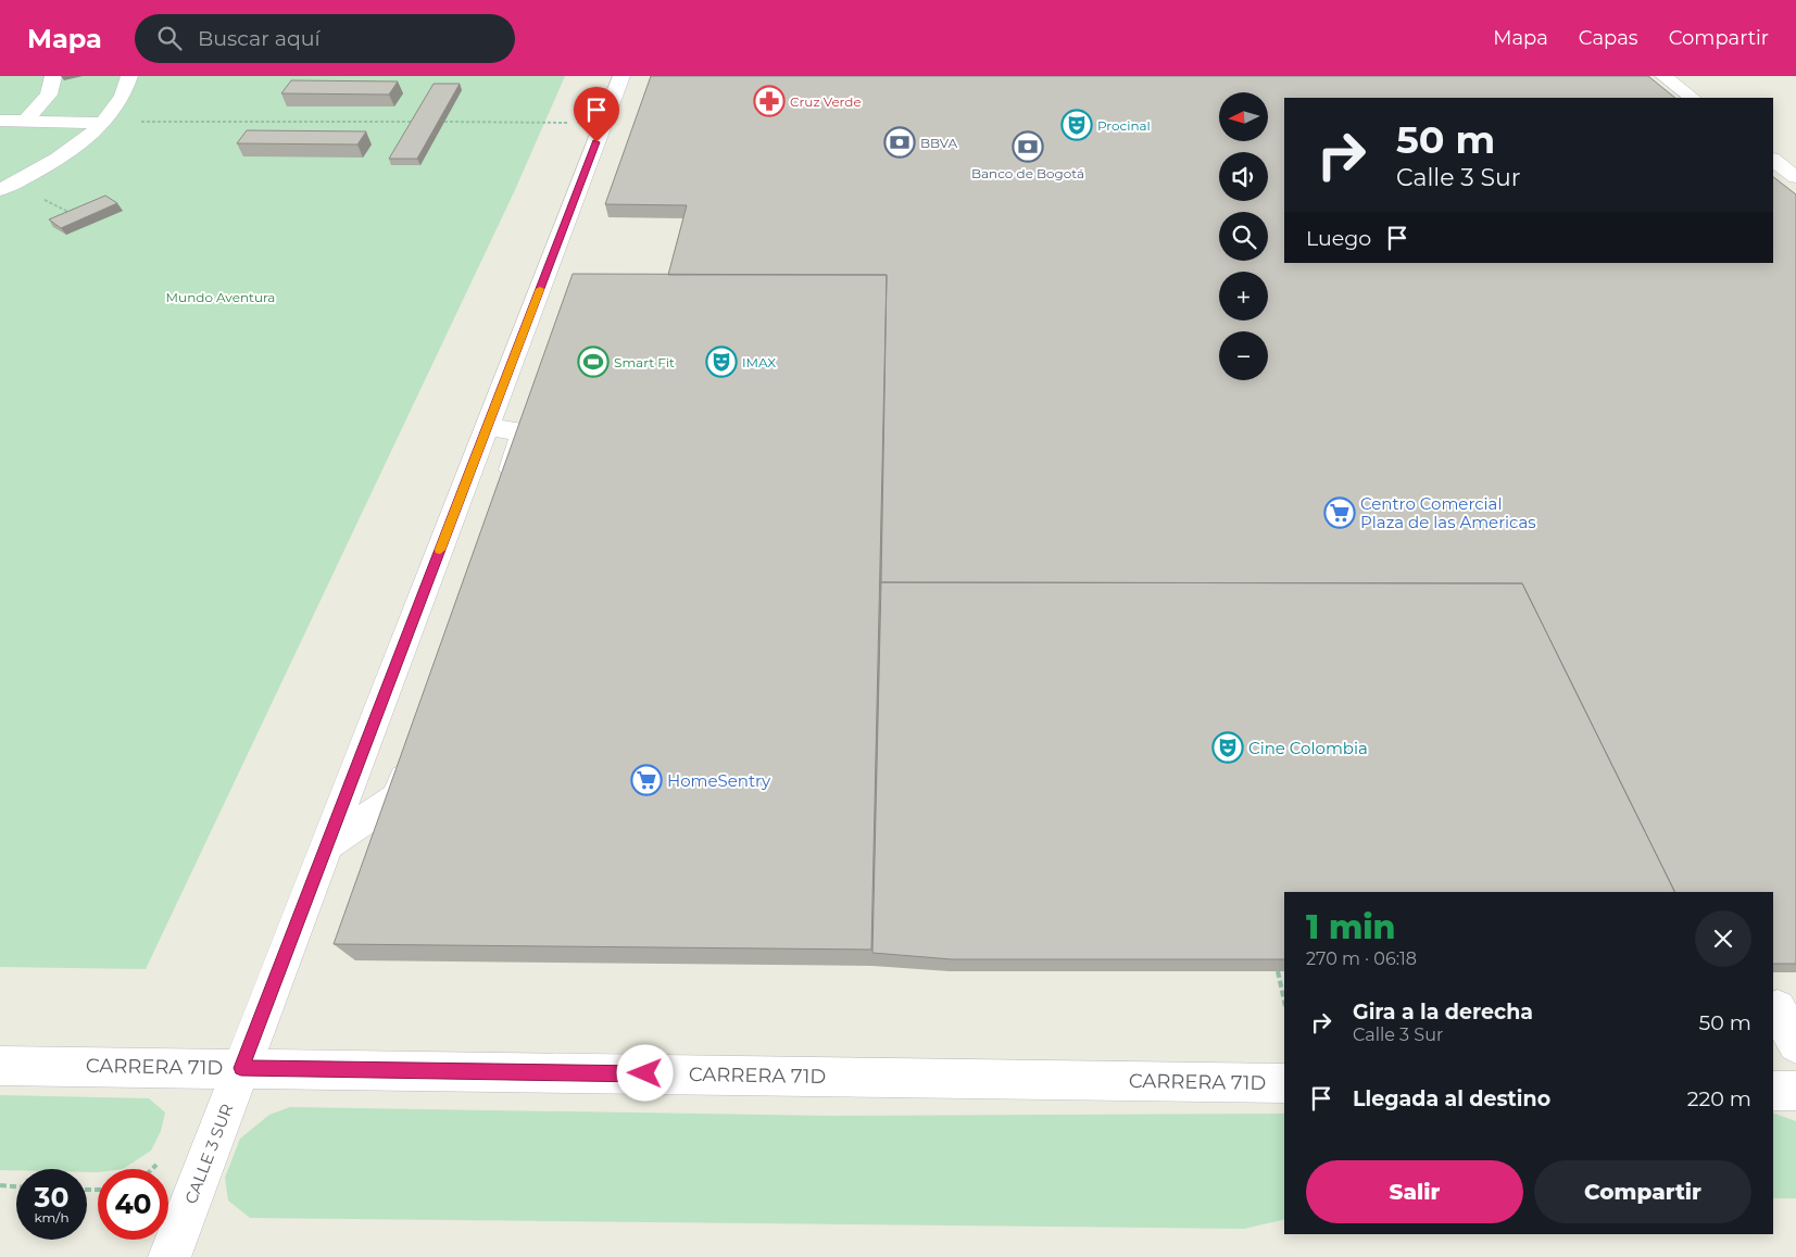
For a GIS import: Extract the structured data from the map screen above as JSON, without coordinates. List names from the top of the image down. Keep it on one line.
{"streets":{"street":["CARRERA 71D","CALLE 3 SUR"]},"crossings":[["CARRERA 71D","CALLE 3 SUR"]],"parks":["Mundo Aventura"],"places":{"pharmacy":["Cruz Verde"],"theatre":["Procinal","IMAX","Cine Colombia"],"bank":["BBVA","Banco de Bogotá"],"sports":["Smart Fit"],"supermarket":["Centro Comercial Plaza de las Americas","HomeSentry"]},"north":"left","page":{"header":"Mapa","search":"Buscar aquí","nav":["Mapa","Capas","Compartir"],"map_buttons":["+","−"],"turn":["50 m","Calle 3 Sur"],"then":"Luego","heading":["1 min","270 m · 06:18"],"list":[{"name":"Gira a la derecha","note":"Calle 3 Sur","value":"50 m"},{"name":"Llegada al destino","value":"220 m"}],"buttons":["Salir","Compartir"],"speed":"30 km/h","limit":"40"}}
